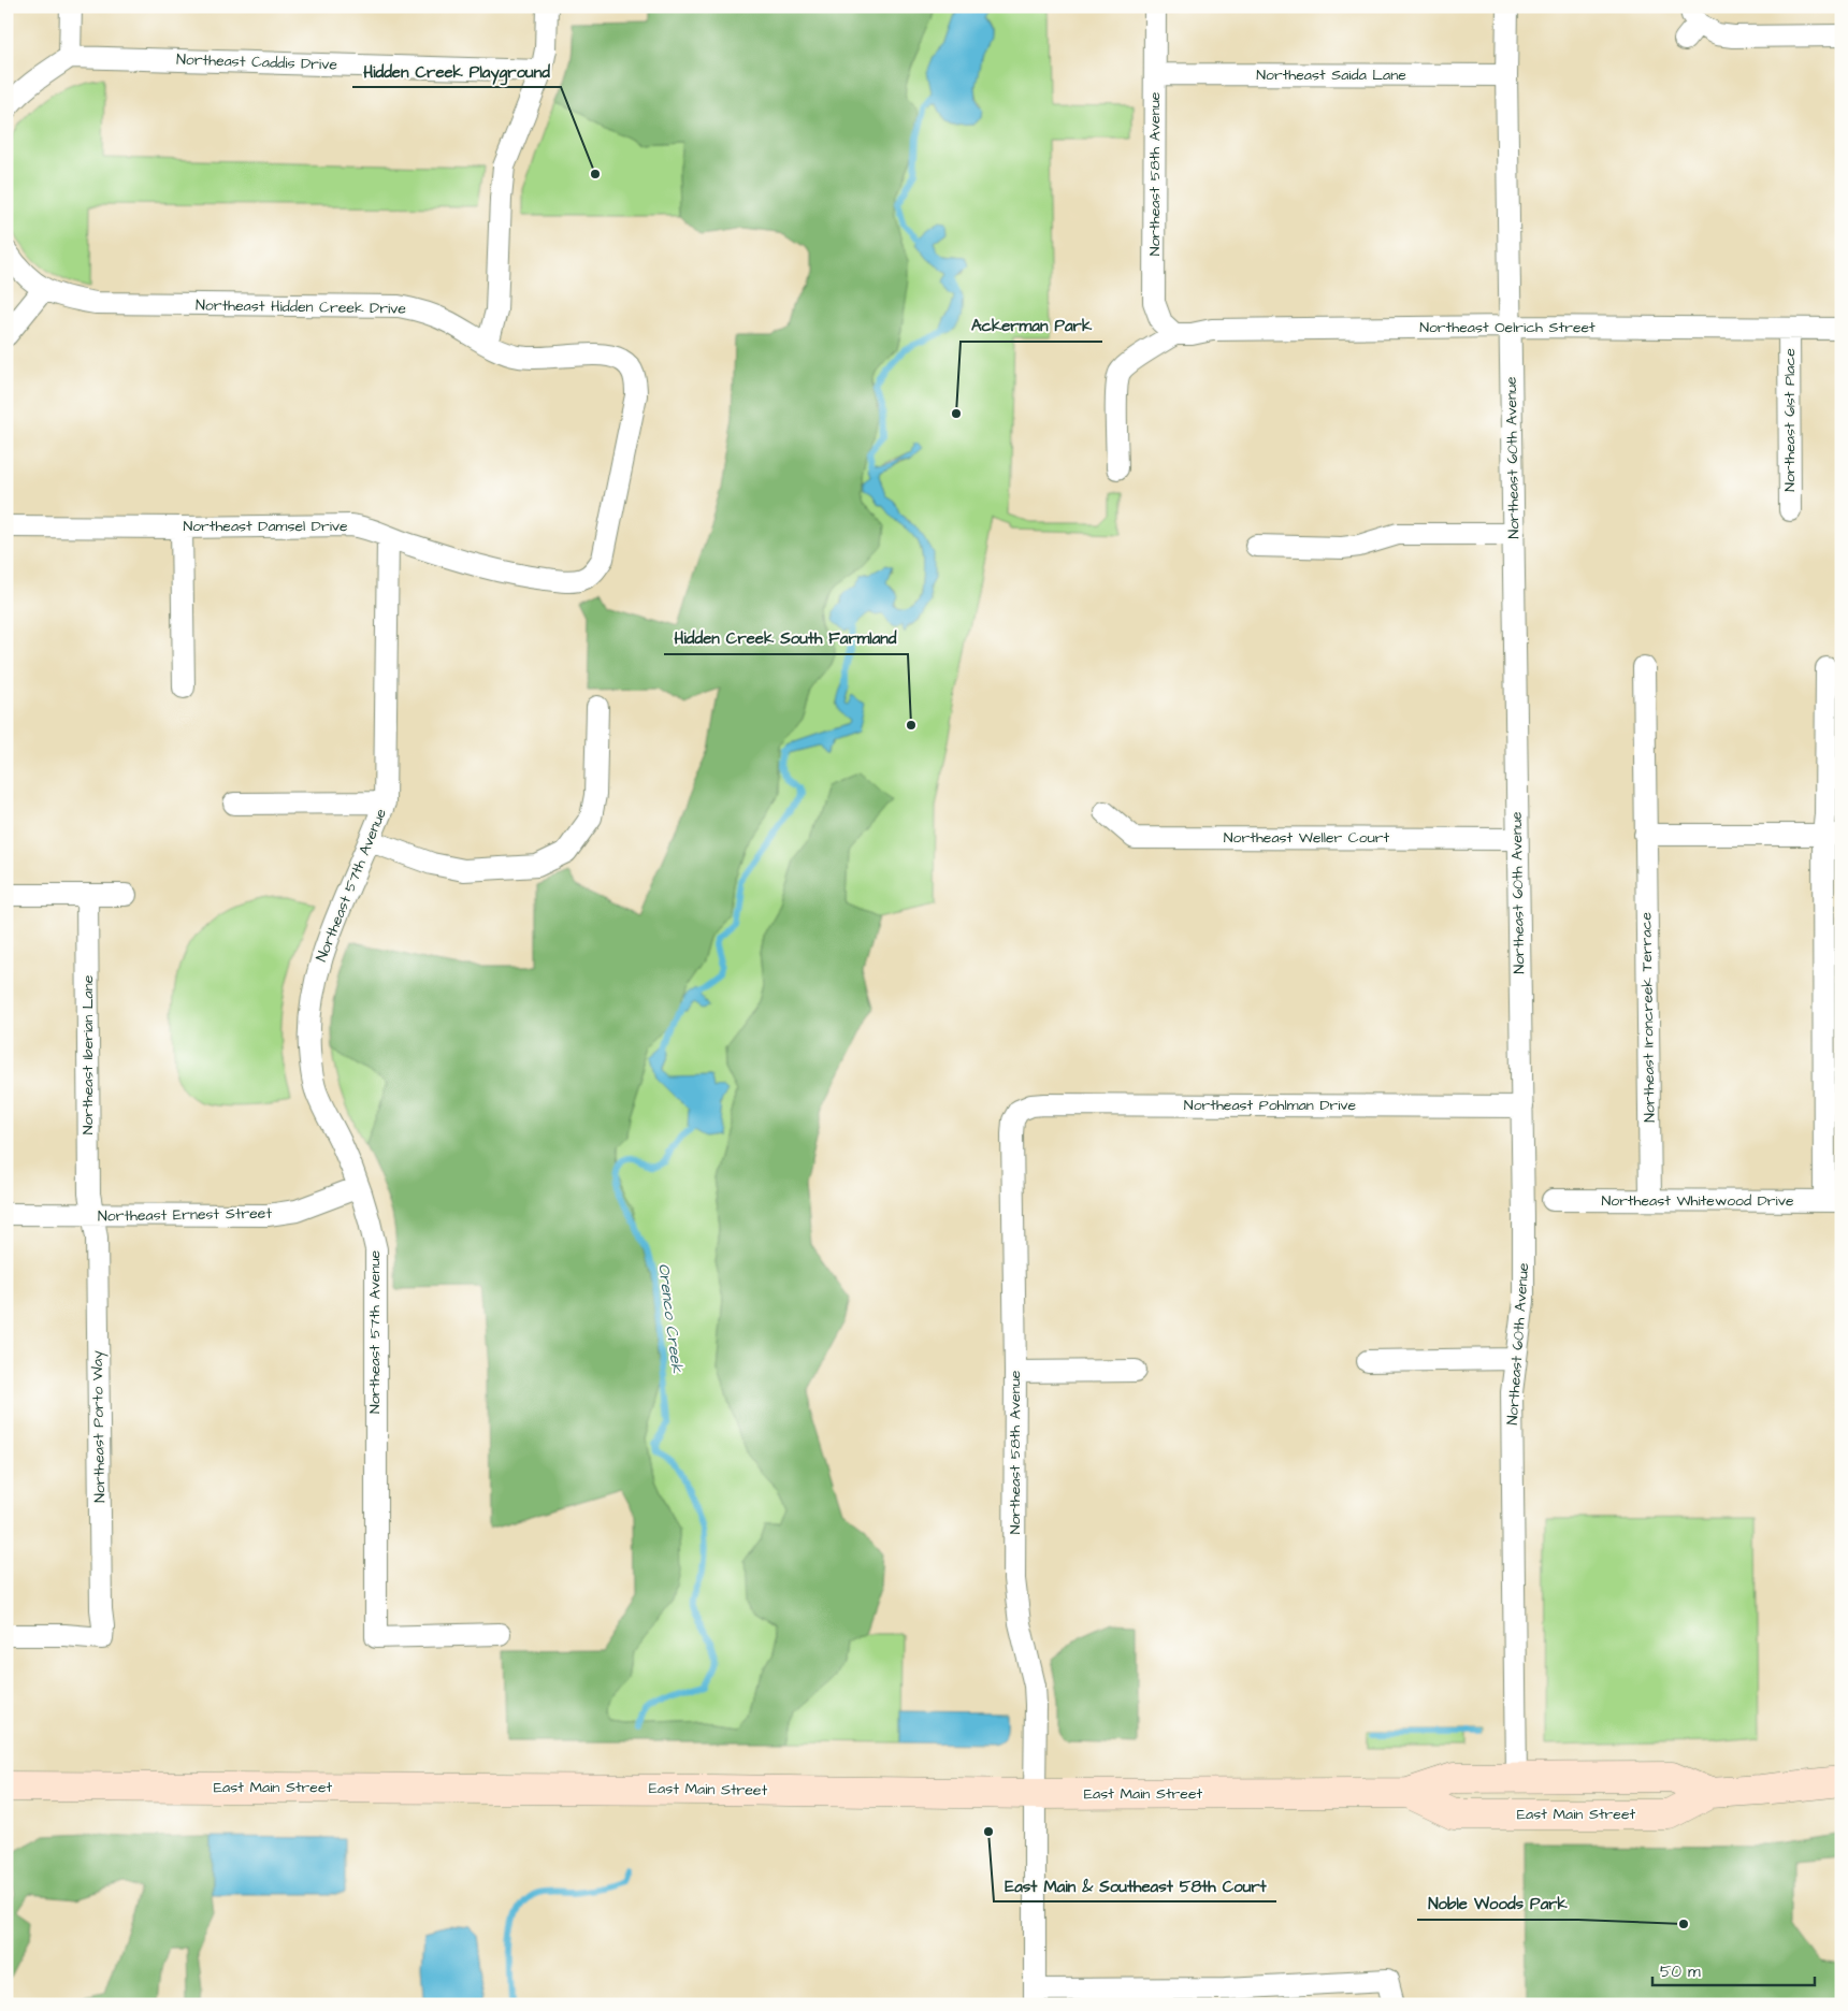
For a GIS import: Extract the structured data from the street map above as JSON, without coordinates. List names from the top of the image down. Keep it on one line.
{"streets":{"main road":["East Main Street"],"street":["Northeast Caddis Drive","Northeast Saida Lane","Northeast 58th Avenue","Northeast Hidden Creek Drive","Northeast Oelrich Street","Northeast 61st Place","Northeast 60th Avenue","Northeast Damsel Drive","Northeast Weller Court","Northeast 57th Avenue","Northeast Ironcreek Terrace","Northeast Iberian Lane","Northeast Pohlman Drive","Northeast Whitewood Drive","Northeast Ernest Street","Northeast Porto Way"]},"crossings":[["Northeast Saida Lane","Northeast 58th Avenue"],["Northeast Saida Lane","Northeast 60th Avenue"],["Northeast 58th Avenue","Northeast Oelrich Street"],["Northeast 58th Avenue","Northeast Pohlman Drive"],["Northeast 58th Avenue","East Main Street"],["Northeast Hidden Creek Drive","Northeast Damsel Drive"],["Northeast Oelrich Street","Northeast 61st Place"],["Northeast Oelrich Street","Northeast 60th Avenue"],["Northeast 60th Avenue","Northeast Weller Court"],["Northeast 60th Avenue","Northeast Pohlman Drive"],["Northeast 60th Avenue","East Main Street"],["Northeast Damsel Drive","Northeast 57th Avenue"],["Northeast 57th Avenue","Northeast Ernest Street"],["Northeast Ironcreek Terrace","Northeast Whitewood Drive"],["Northeast Iberian Lane","Northeast Ernest Street"],["Northeast Iberian Lane","Northeast Porto Way"],["Northeast Ernest Street","Northeast Porto Way"]],"water":["Orenco Creek"],"places":["Hidden Creek Playground","Ackerman Park","Hidden Creek South Farmland","East Main & Southeast 58th Court","Noble Woods Park"],"scale_bar":"50 m"}
